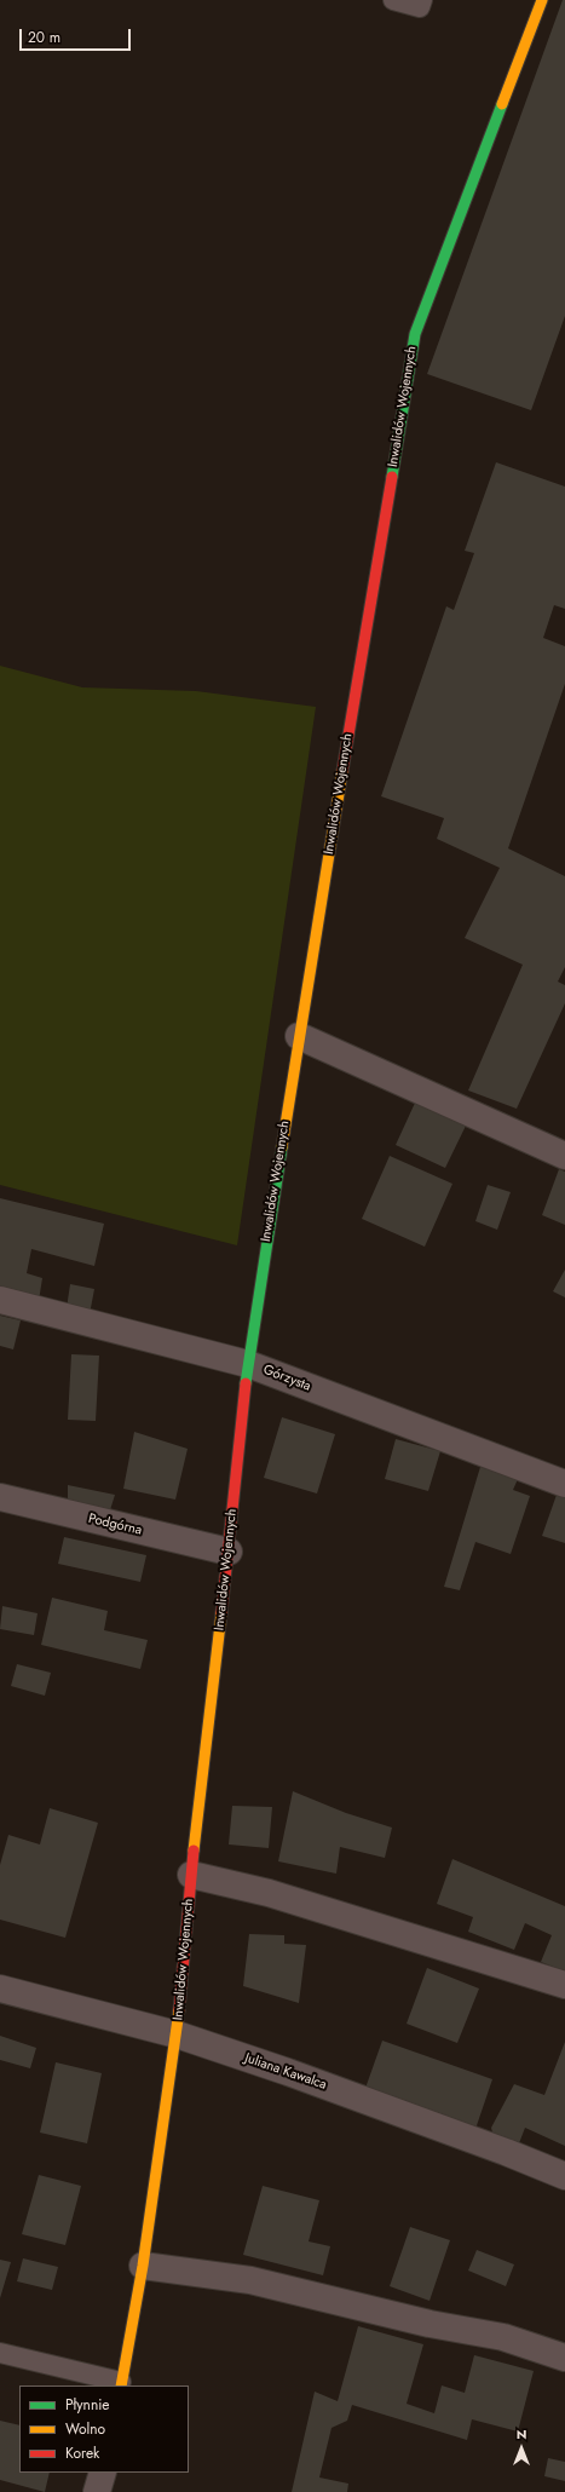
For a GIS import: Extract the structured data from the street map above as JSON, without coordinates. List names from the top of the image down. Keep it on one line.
{"streets":{"street":["Inwalidów Wojennych","Górzysta","Podgórna","Juliana Kawalca"]},"crossings":[["Inwalidów Wojennych","Górzysta"],["Inwalidów Wojennych","Podgórna"],["Inwalidów Wojennych","Juliana Kawalca"]],"legend":["Płynnie","Wolno","Korek"],"scale_bar":"20 m","north":"top"}
